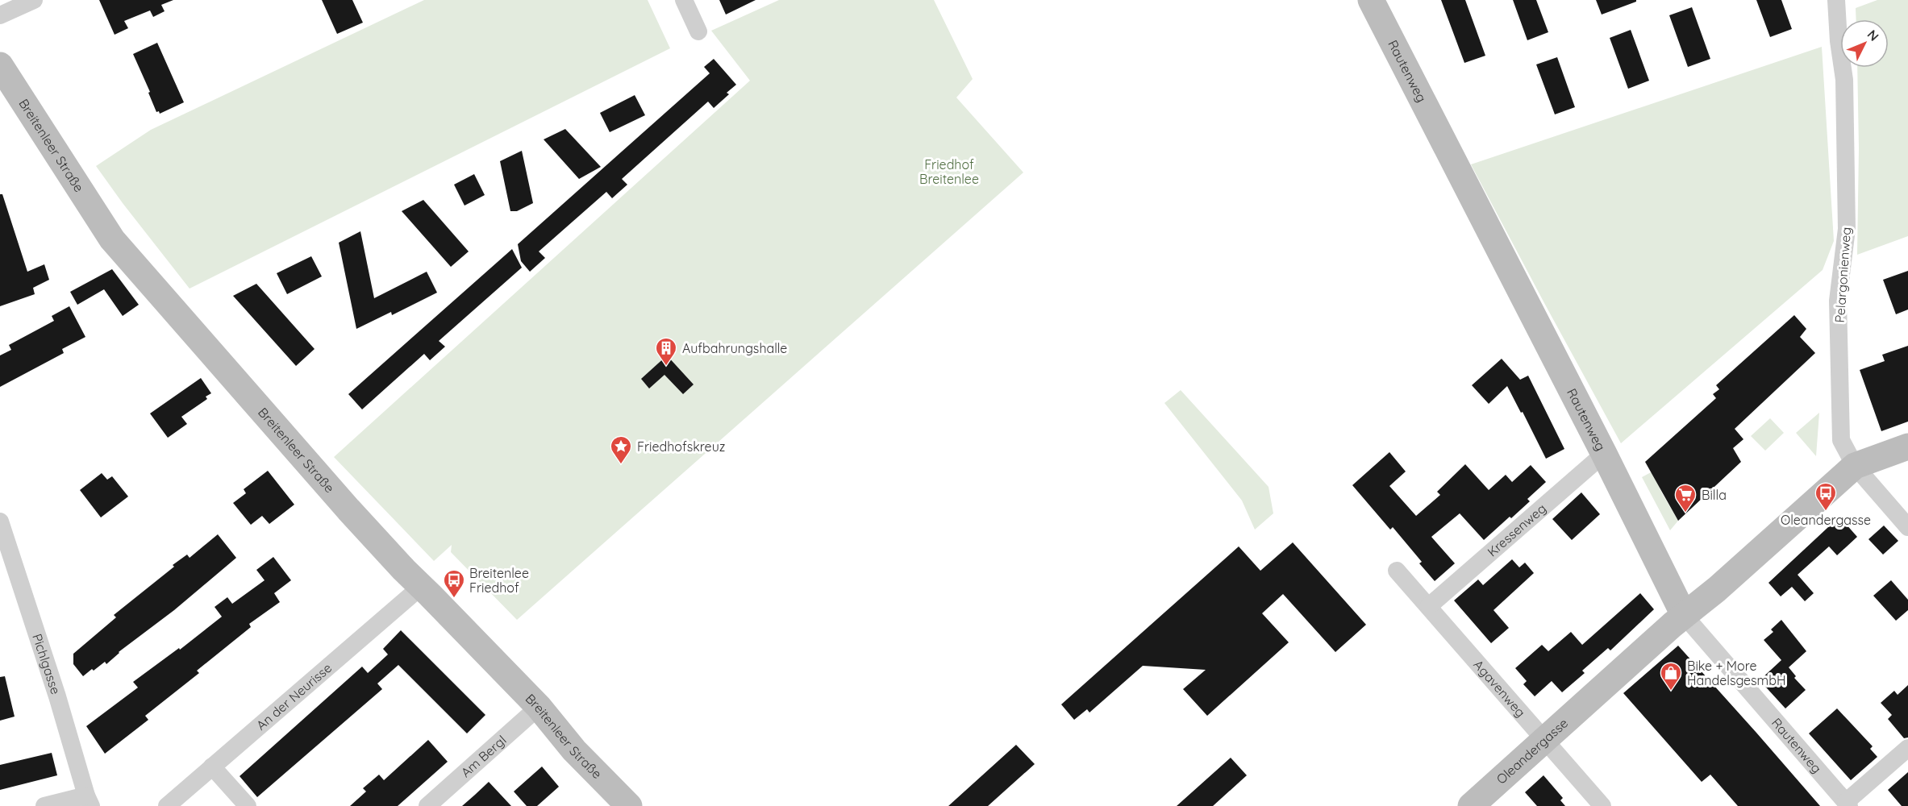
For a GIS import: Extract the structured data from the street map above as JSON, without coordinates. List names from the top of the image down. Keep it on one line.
{"streets":{"street":["Rautenweg","Breitenleer Straße","Pelargonienweg","Kressenweg","Pichlgasse","Agavenweg","An der Neurisse","Oleandergasse","Am Bergl"]},"crossings":[["Rautenweg","Kressenweg"],["Rautenweg","Oleandergasse"],["Breitenleer Straße","An der Neurisse"],["Breitenleer Straße","Am Bergl"],["Pelargonienweg","Oleandergasse"],["Kressenweg","Agavenweg"],["Agavenweg","Oleandergasse"]],"parks":["Friedhof Breitenlee"],"places":{"building":["Aufbahrungshalle"],"place":["Friedhofskreuz"],"bus stop":["Oleandergasse","Breitenlee Friedhof"],"supermarket":["Billa"],"shop":["Bike + More HandelsgesmbH"]},"north":"top right"}
